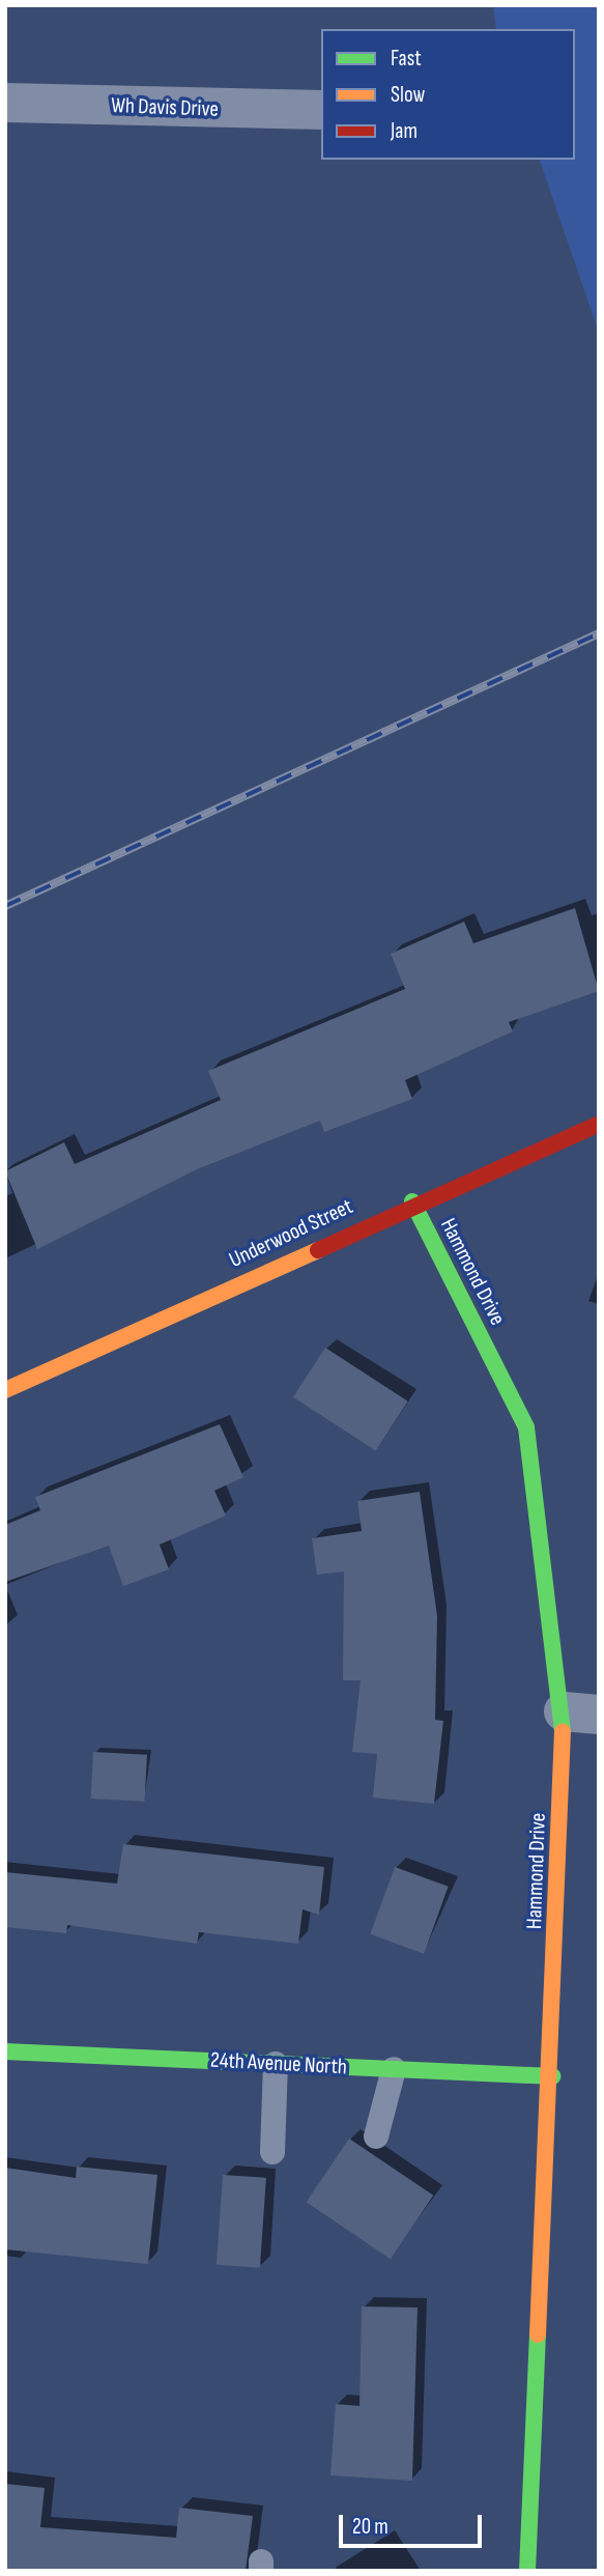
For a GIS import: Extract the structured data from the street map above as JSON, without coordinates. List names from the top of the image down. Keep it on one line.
{"streets":{"street":["Wh Davis Drive","Underwood Street","Hammond Drive","24th Avenue North"]},"crossings":[["Underwood Street","Hammond Drive"],["Hammond Drive","24th Avenue North"]],"legend":["Fast","Slow","Jam"],"scale_bar":"20 m"}
